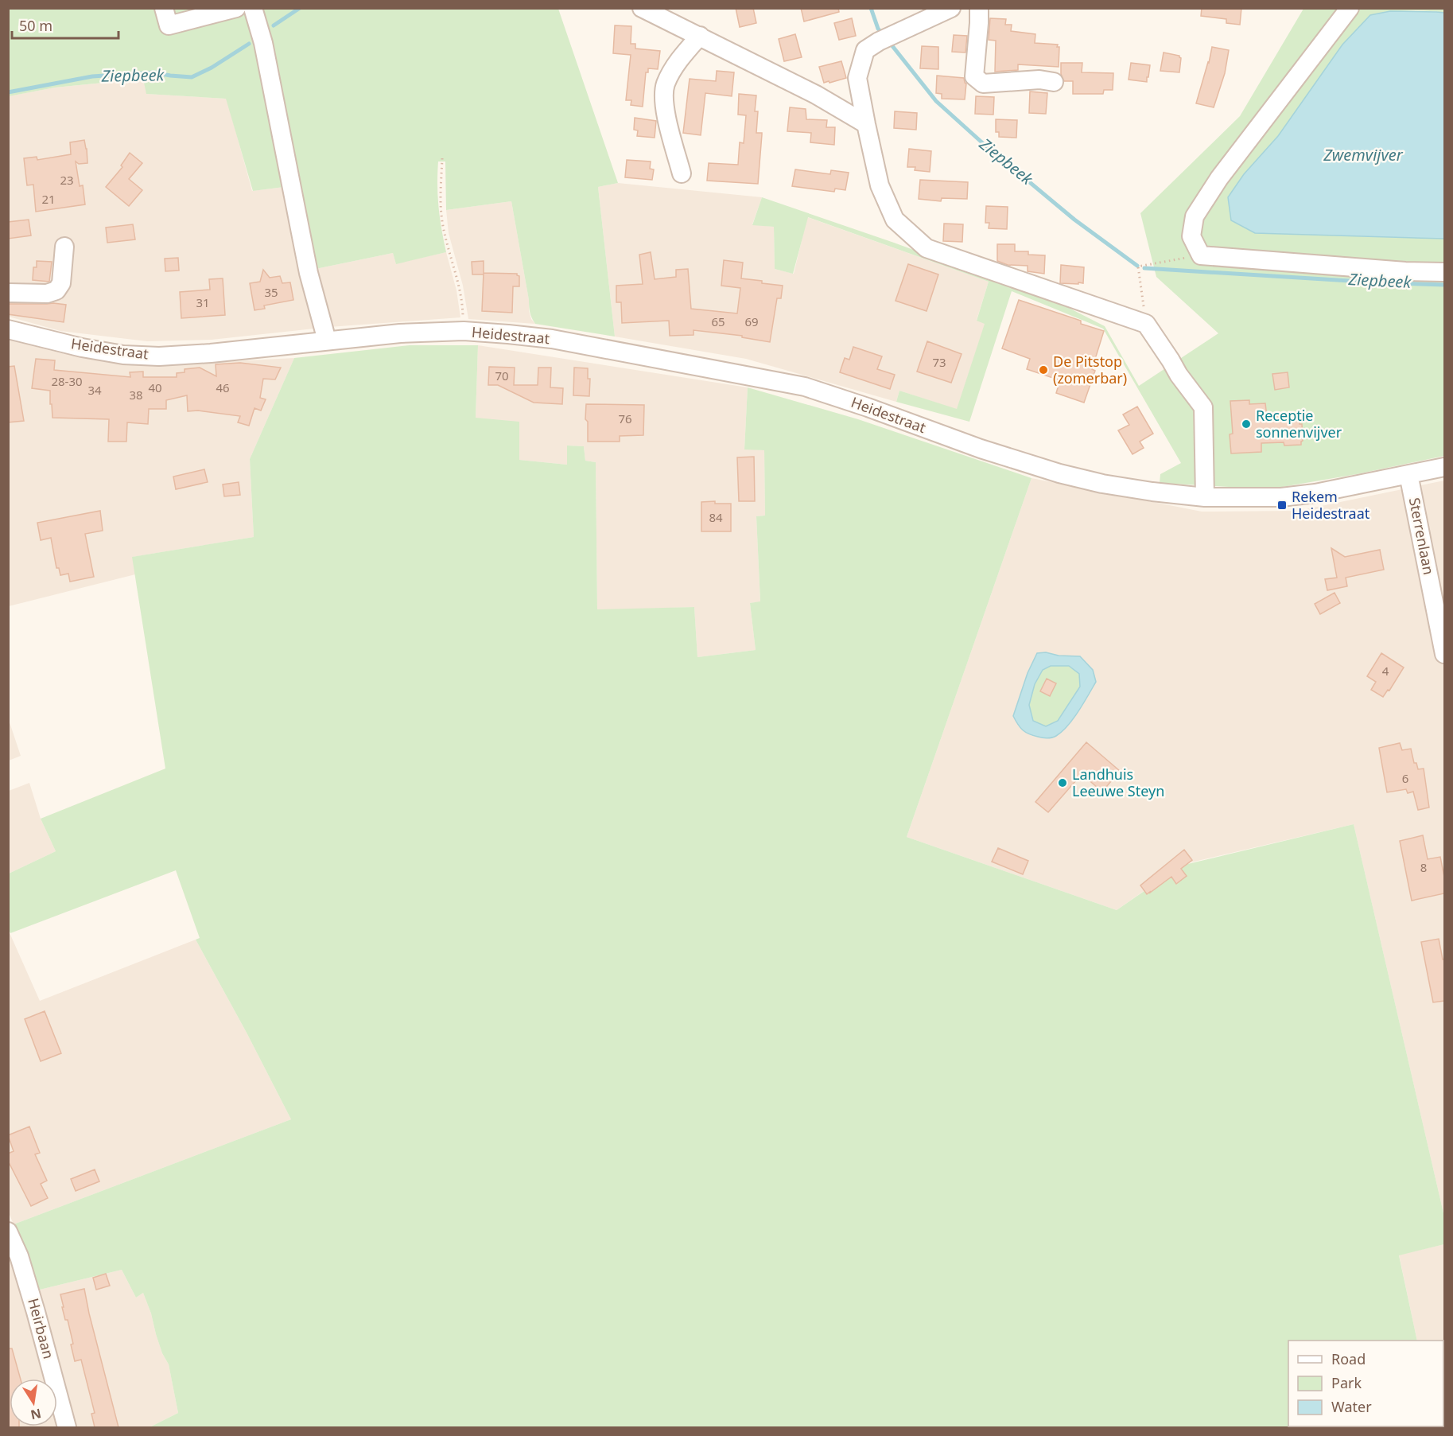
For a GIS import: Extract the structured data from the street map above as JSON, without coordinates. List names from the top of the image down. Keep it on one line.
{"streets":{"street":["Heidestraat","Sterrenlaan","Heirbaan"]},"crossings":[["Heidestraat","Sterrenlaan"]],"water":["Ziepbeek","Zwemvijver"],"places":{"other":["De Pitstop (zomerbar)","Receptie sonnenvijver","Landhuis Leeuwe Steyn"],"transit":["Rekem Heidestraat"]},"house_numbers":["23","21","35","31","65","69","73","70","28-30","40","46","34","38","76","84","4","6","8"],"legend":["Road","Park","Water"],"scale_bar":"50 m","north":"bottom"}
